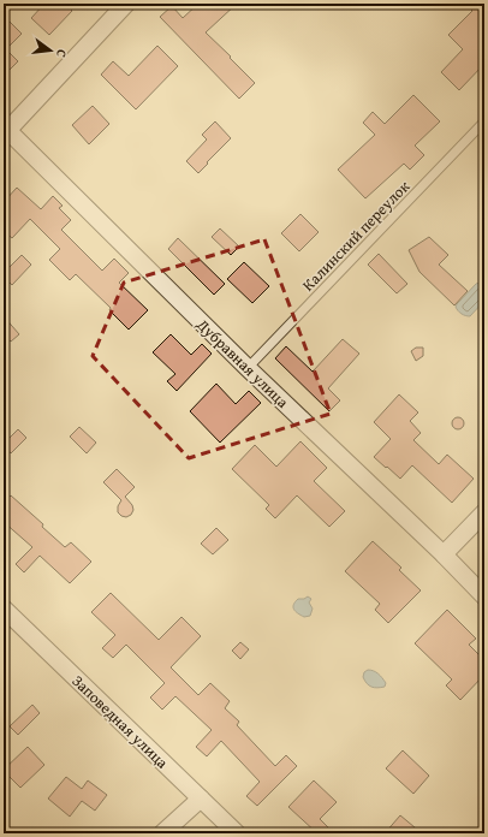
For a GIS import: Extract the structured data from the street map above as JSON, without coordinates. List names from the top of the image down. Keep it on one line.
{"streets":{"street":["Дубравная улица","Заповедная улица"],"lane":["Калинский переулок"]},"crossings":[["Калинский переулок","Дубравная улица"]],"north":"right"}
